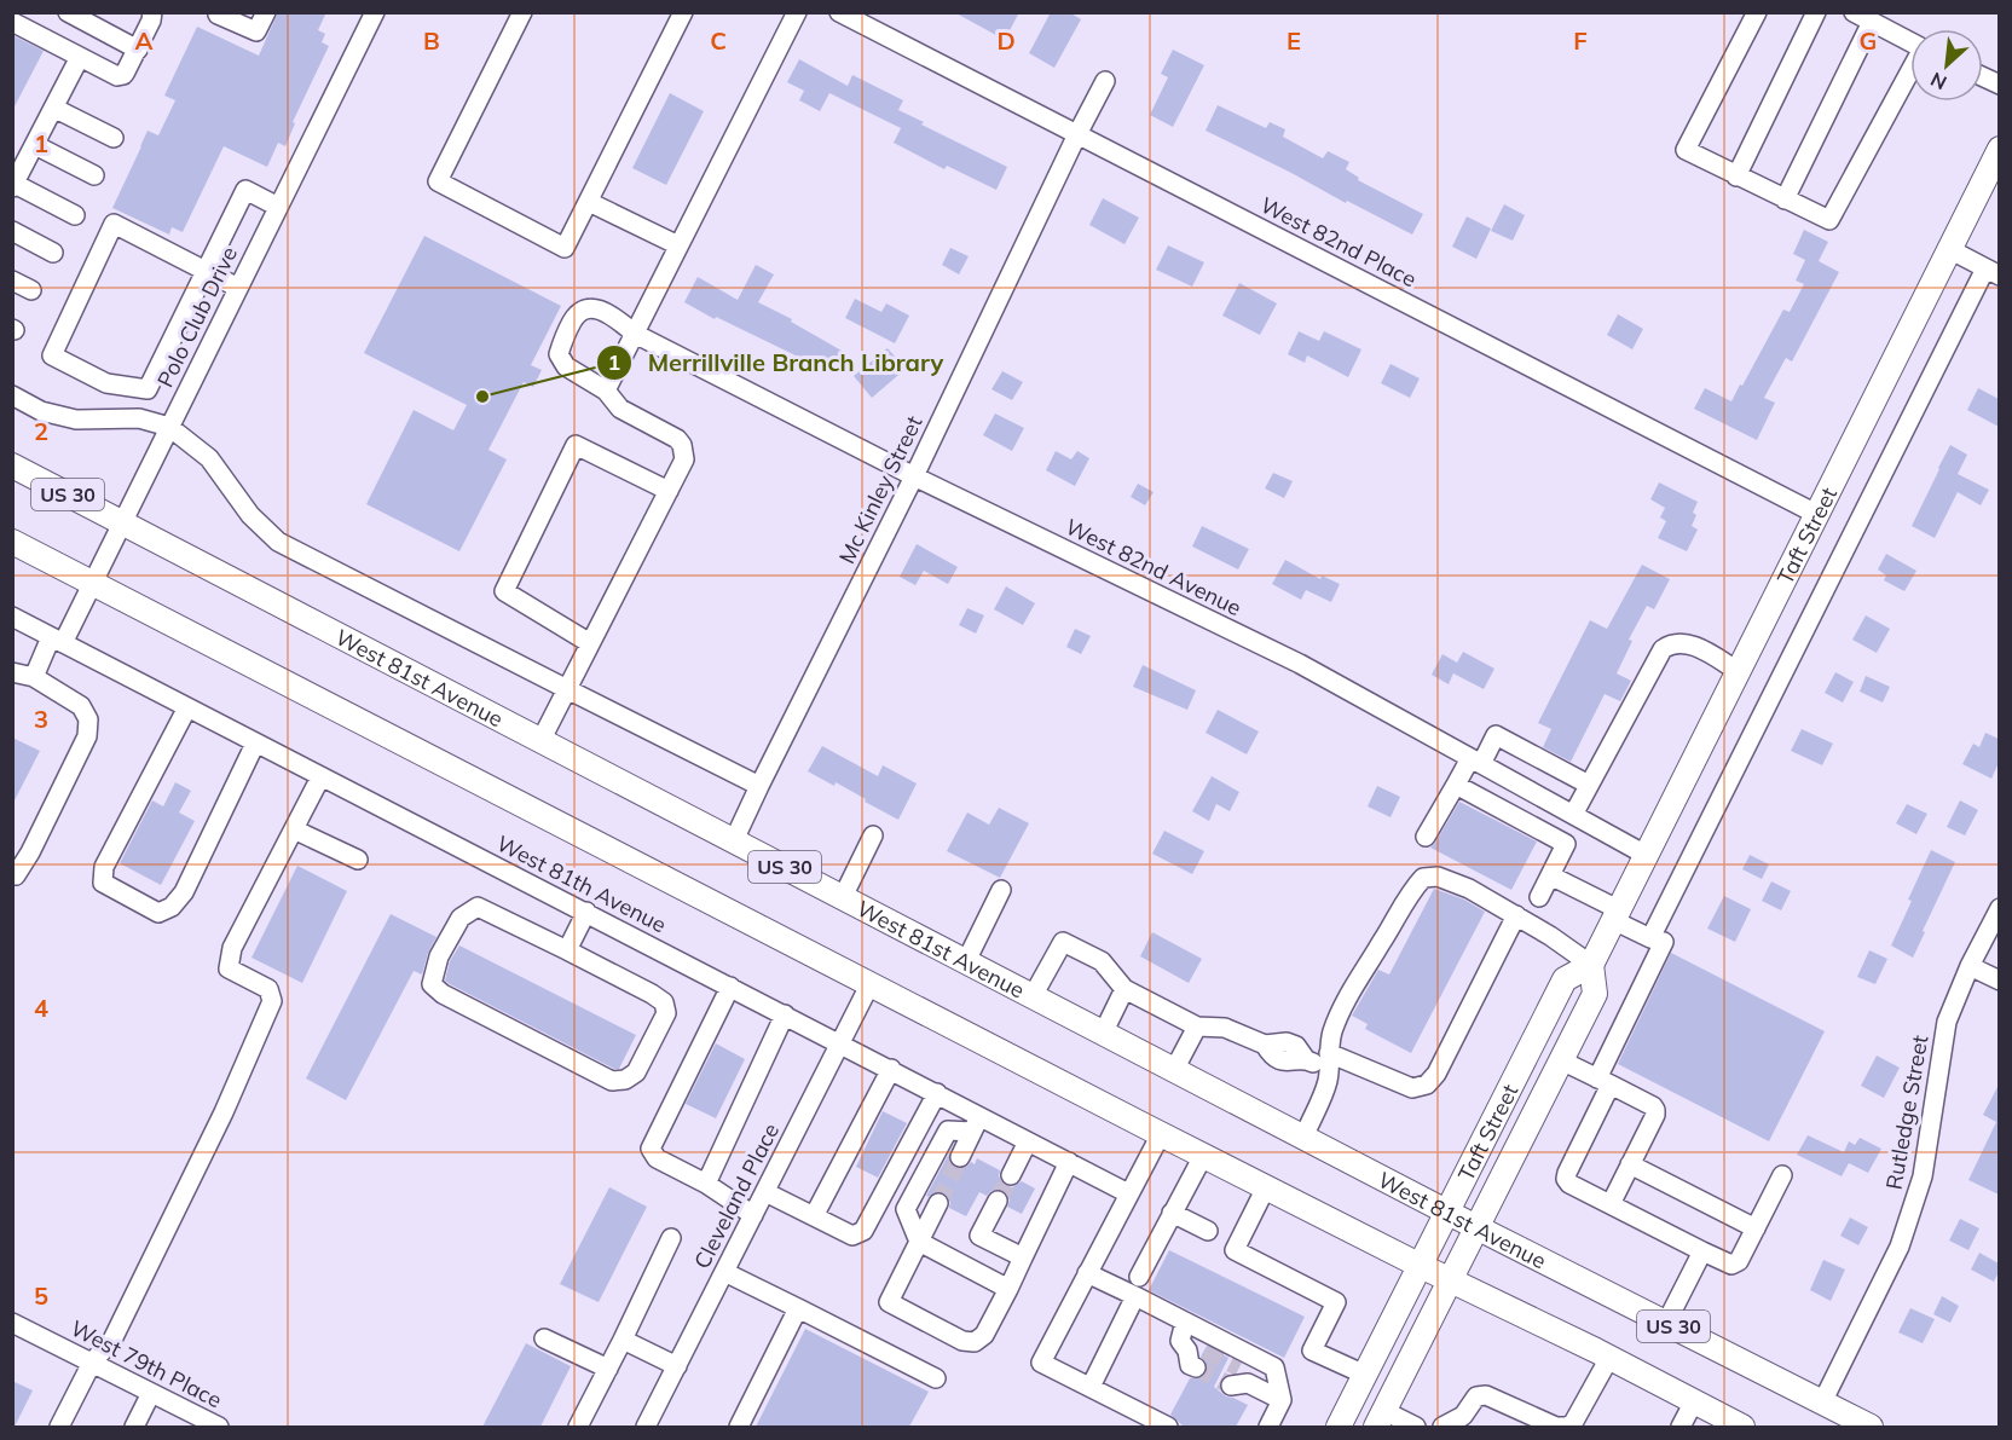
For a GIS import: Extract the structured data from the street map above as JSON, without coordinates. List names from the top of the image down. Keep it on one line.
{"streets":{"main road":["US 30","Taft Street","West 81st Avenue"],"street":["West 82nd Place","Polo Club Drive","Mc Kinley Street","West 82nd Avenue","West 81th Avenue","Rutledge Street","Cleveland Place","West 79th Place"]},"crossings":[["West 82nd Place","Mc Kinley Street"],["West 82nd Place","Taft Street"],["Polo Club Drive","US 30"],["Polo Club Drive","West 81st Avenue"],["Polo Club Drive","West 81th Avenue"],["Mc Kinley Street","West 82nd Avenue"],["Mc Kinley Street","West 81st Avenue"],["US 30","Taft Street"],["US 30","Cleveland Place"],["Taft Street","West 82nd Avenue"],["Taft Street","West 81st Avenue"],["West 81st Avenue","Rutledge Street"],["West 81th Avenue","Cleveland Place"]],"places":["Merrillville Branch Library"],"north":"bottom left","grid":{"columns":["A","B","C","D","E","F","G"],"rows":["1","2","3","4","5"]}}
